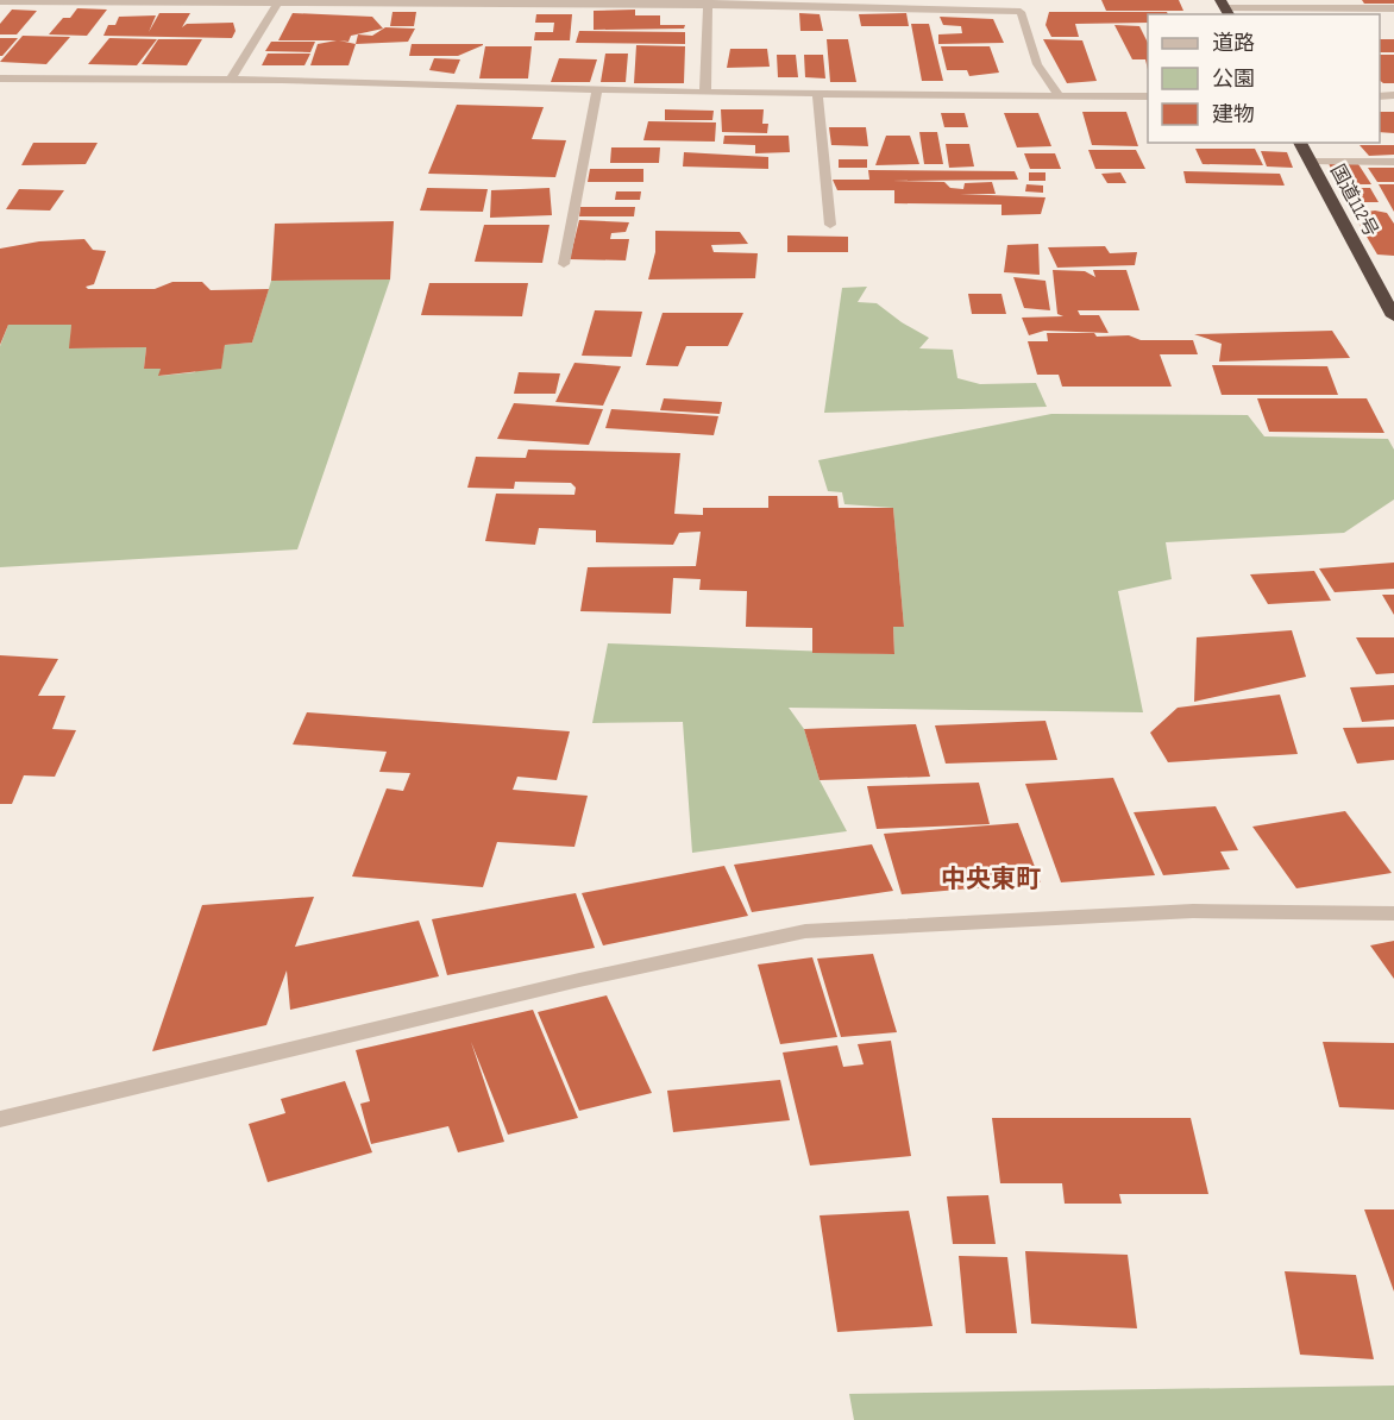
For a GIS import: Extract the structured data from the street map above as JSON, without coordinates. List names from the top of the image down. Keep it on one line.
{"streets":{"highway":["国道112号"]},"districts":["中央東町"],"legend":["道路","公園","建物"]}
